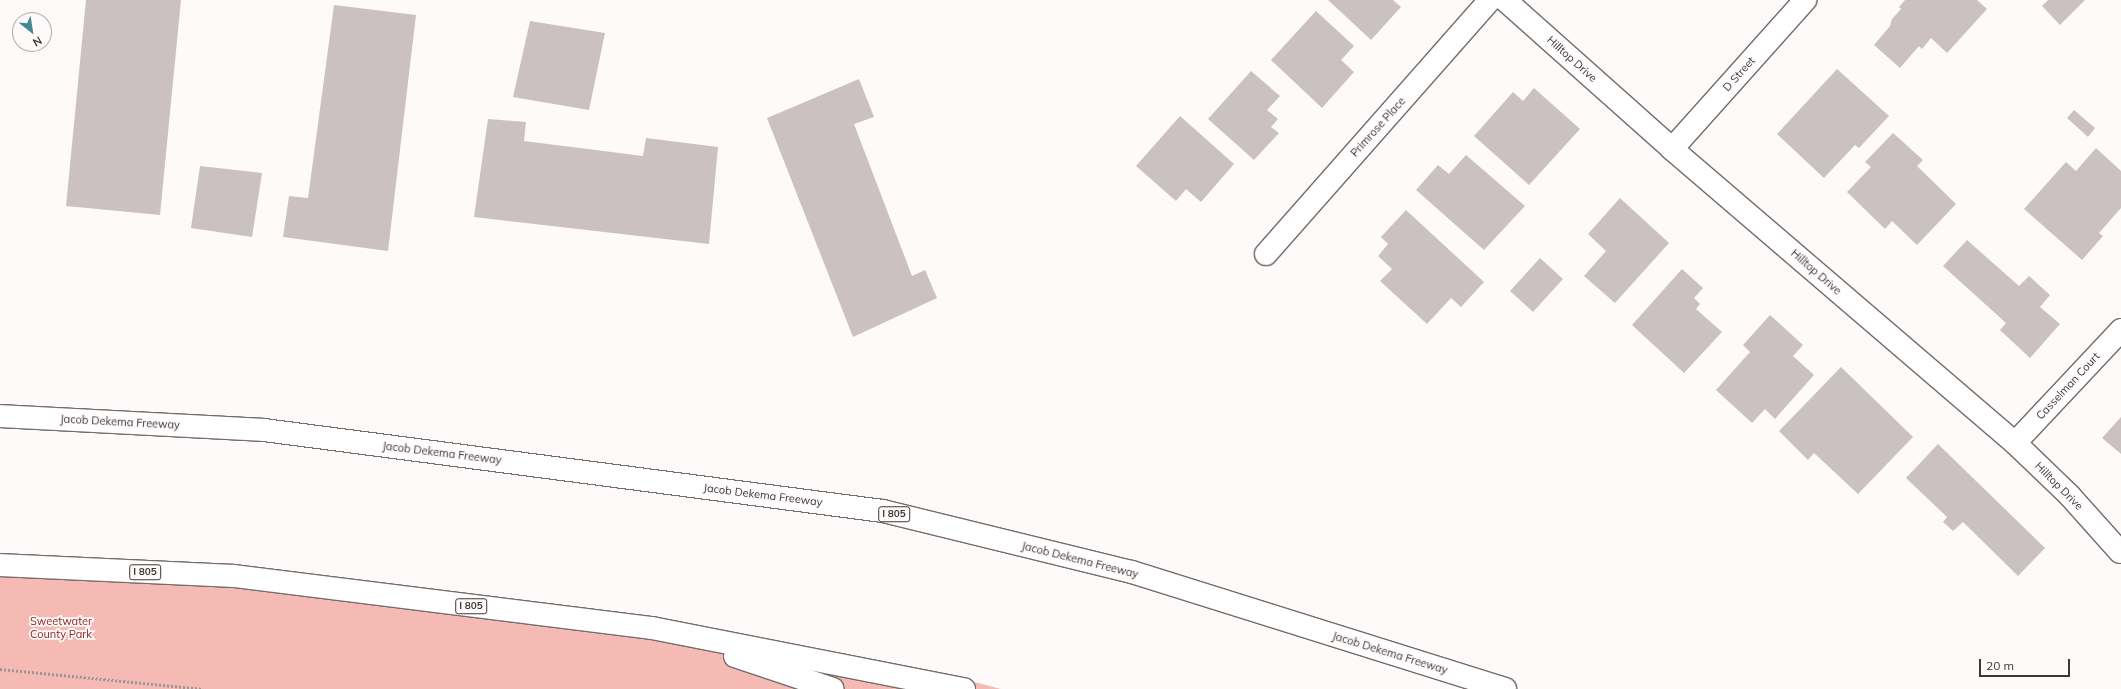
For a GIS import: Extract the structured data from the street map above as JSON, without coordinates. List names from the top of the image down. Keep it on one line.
{"streets":{"main road":["Hilltop Drive","D Street","Primrose Place","Casselman Court","Jacob Dekema Freeway","I 805"]},"crossings":[["Hilltop Drive","D Street"],["Hilltop Drive","Casselman Court"]],"parks":["Sweetwater County Park"],"scale_bar":"20 m","north":"bottom right"}
